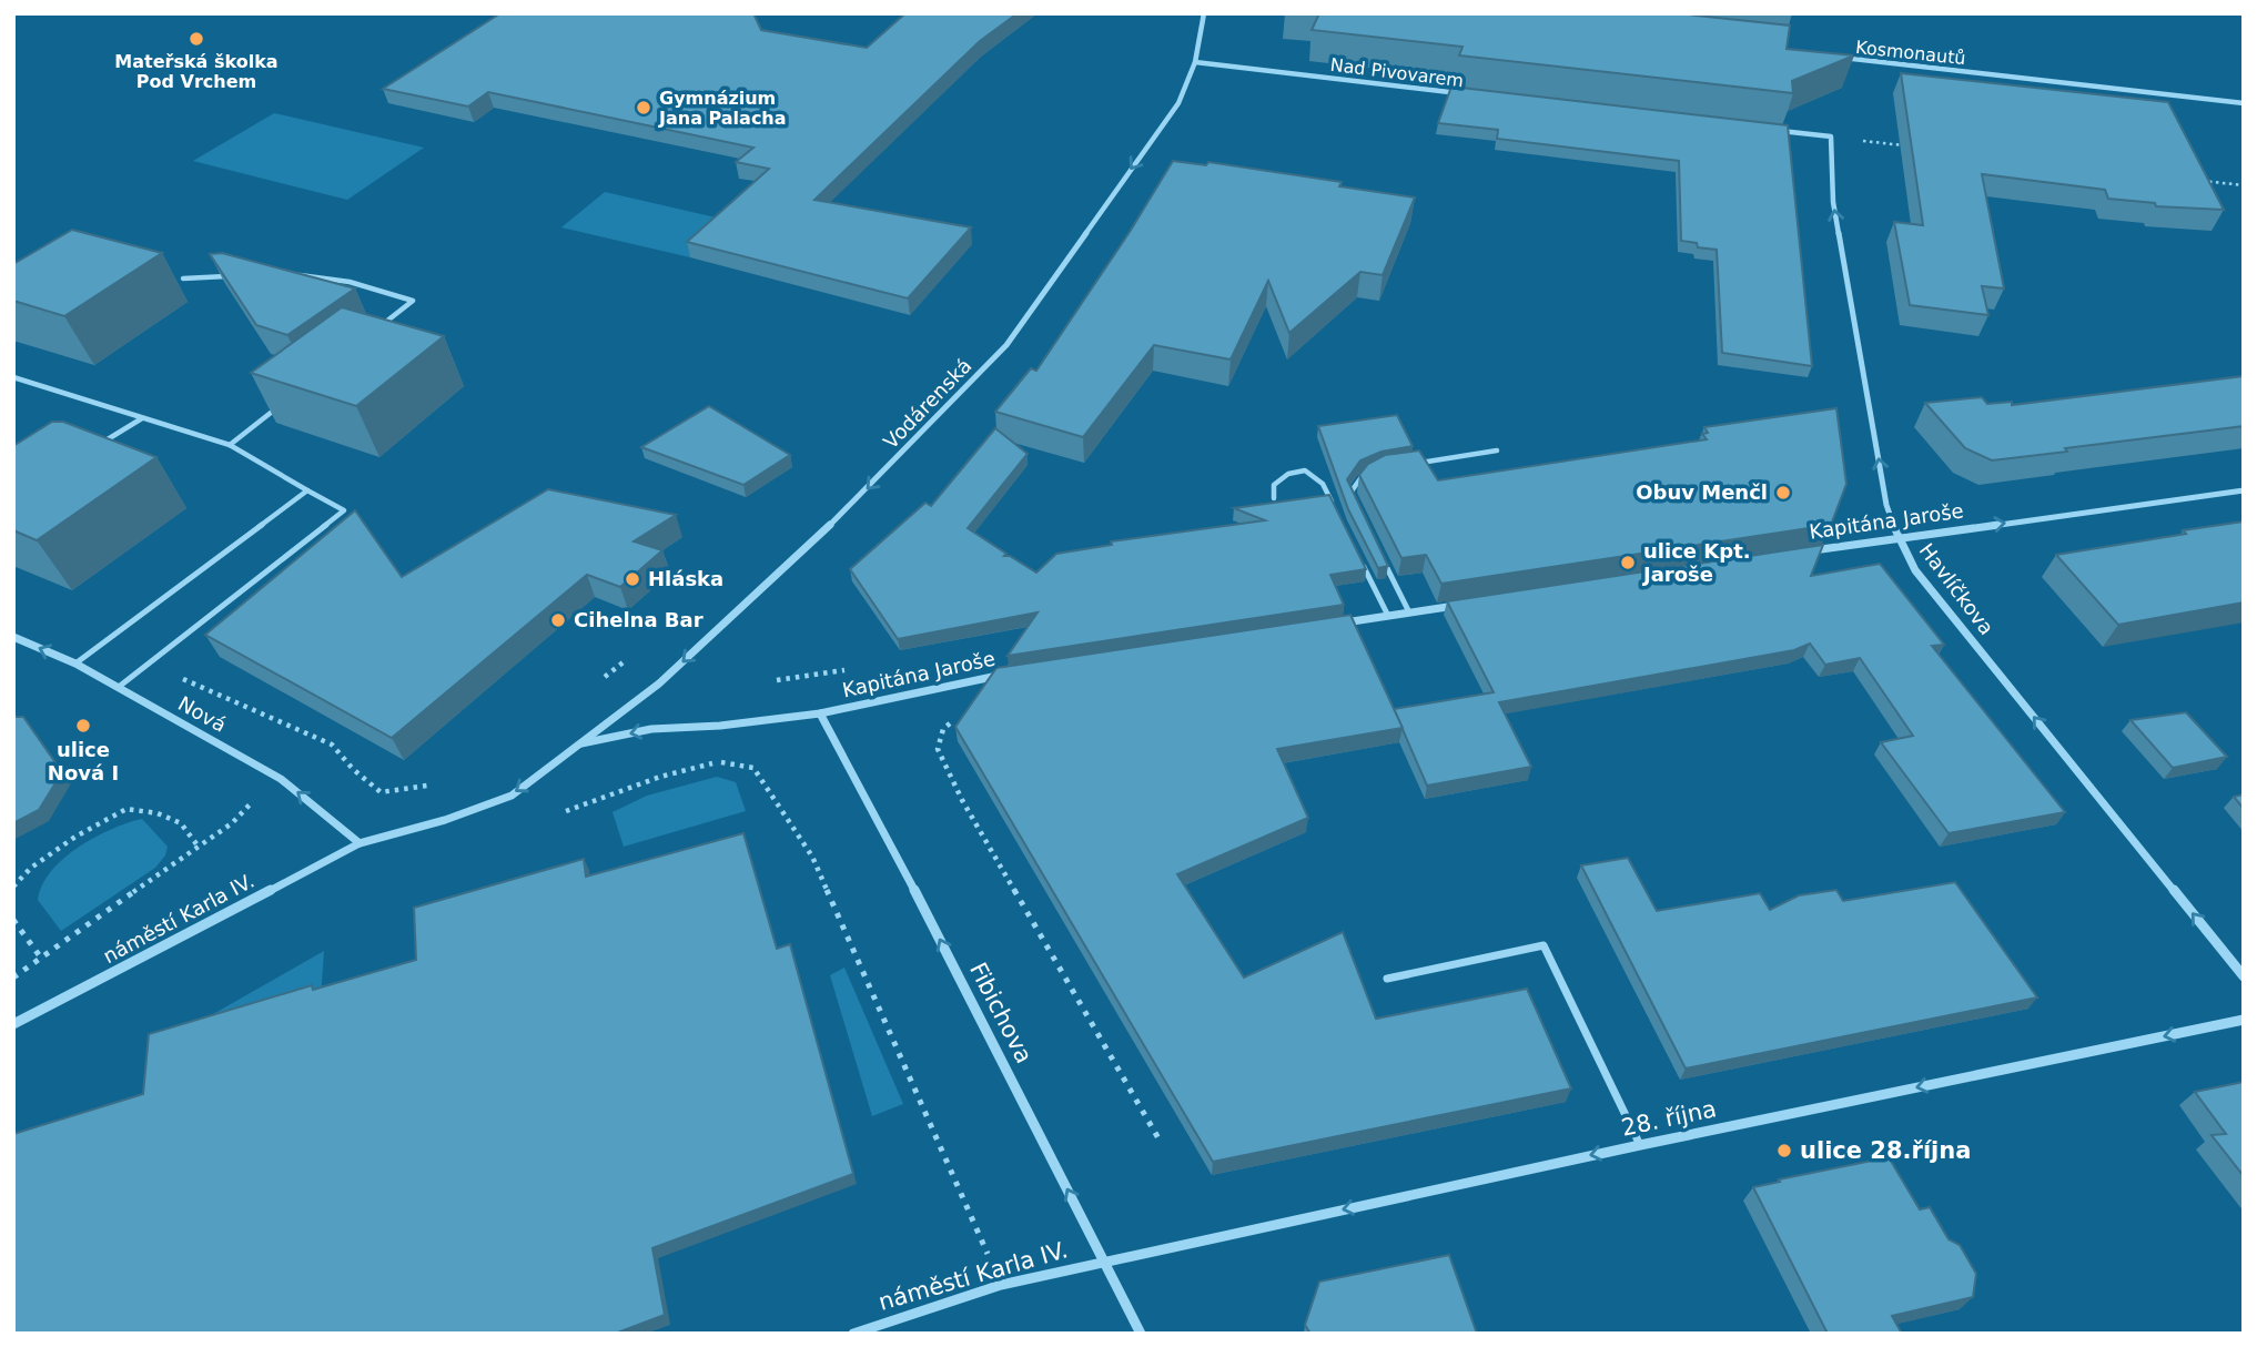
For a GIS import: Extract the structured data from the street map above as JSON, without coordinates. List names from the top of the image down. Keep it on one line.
{"streets":{"street":["Kosmonautů","Nad Pivovarem","Vodárenská","Kapitána Jaroše","Havlíčkova","Nová","náměstí Karla IV.","Fibichova","28. října"]},"crossings":[["Nad Pivovarem","Vodárenská"],["Vodárenská","Kapitána Jaroše"],["Kapitána Jaroše","Havlíčkova"],["Kapitána Jaroše","Nová"],["Kapitána Jaroše","náměstí Karla IV."],["Kapitána Jaroše","Fibichova"],["Nová","náměstí Karla IV."],["náměstí Karla IV.","Fibichova"],["náměstí Karla IV.","28. října"],["Fibichova","28. října"]],"one_way":["Vodárenská","Havlíčkova","Nová","Fibichova","28. října"],"places":["Mateřská školka Pod Vrchem","Gymnázium Jana Palacha","Obuv Menčl","ulice Kpt. Jaroše","Hláska","Cihelna Bar","ulice Nová I","ulice 28.října"]}
